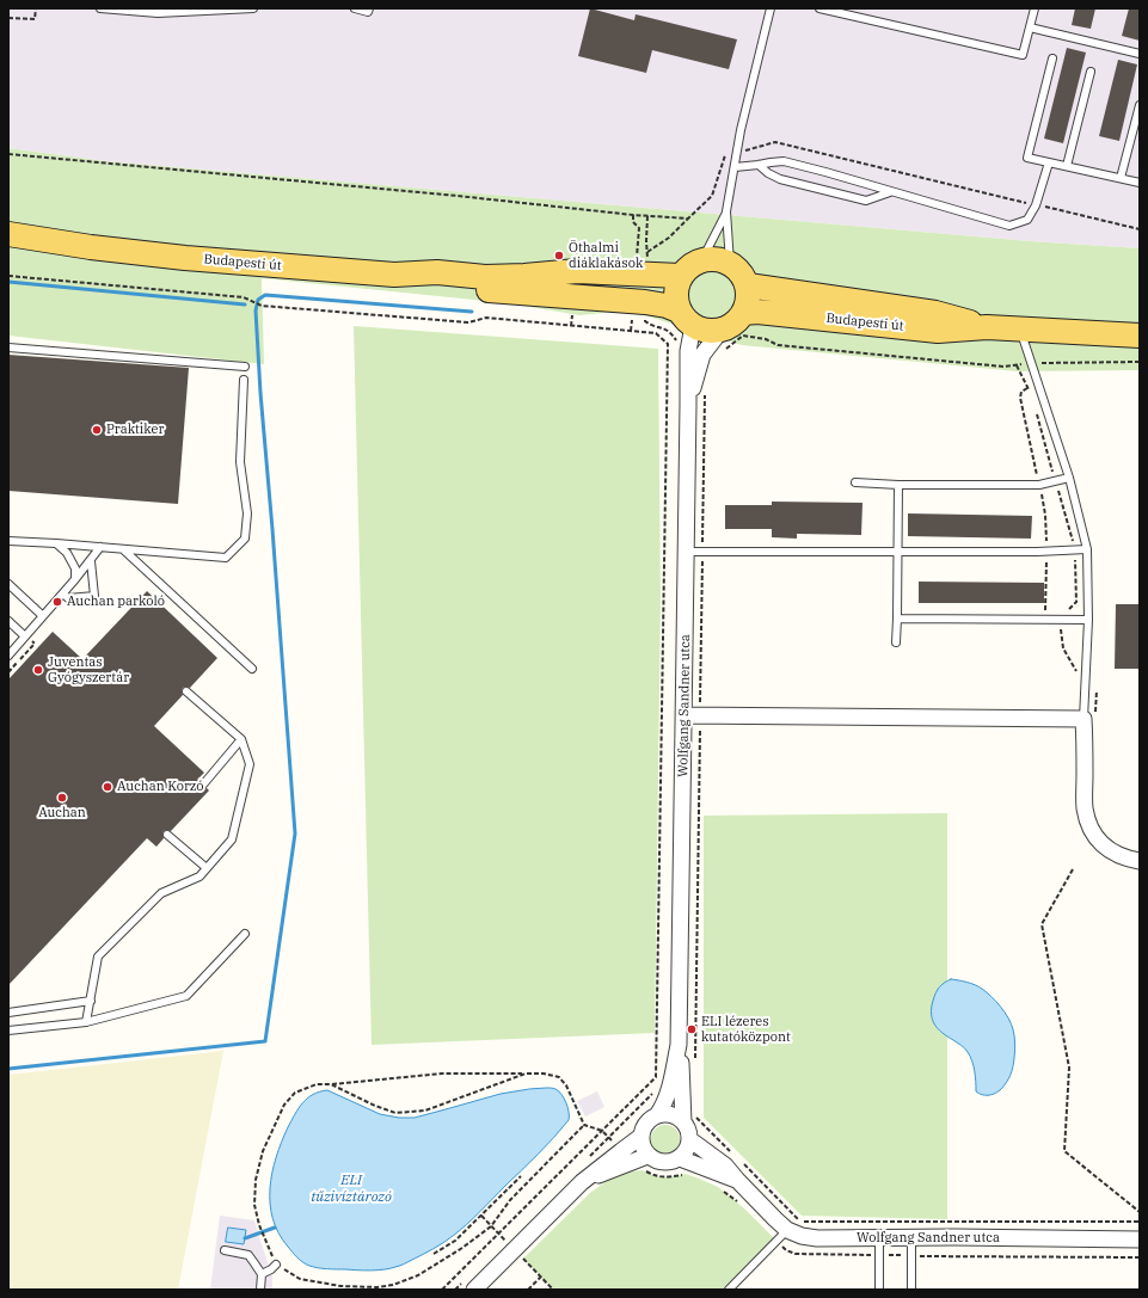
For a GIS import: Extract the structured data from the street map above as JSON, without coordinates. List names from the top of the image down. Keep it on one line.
{"streets":{"main road":["Budapesti út"],"street":["Wolfgang Sandner utca"]},"crossings":[["Budapesti út","Wolfgang Sandner utca"]],"water":["ELI tűzivíztározó"],"places":["Öthalmi diáklakások","Praktiker","Auchan parkoló","Juventas Gyógyszertár","Auchan Korzó","Auchan","ELI lézeres kutatóközpont"]}
